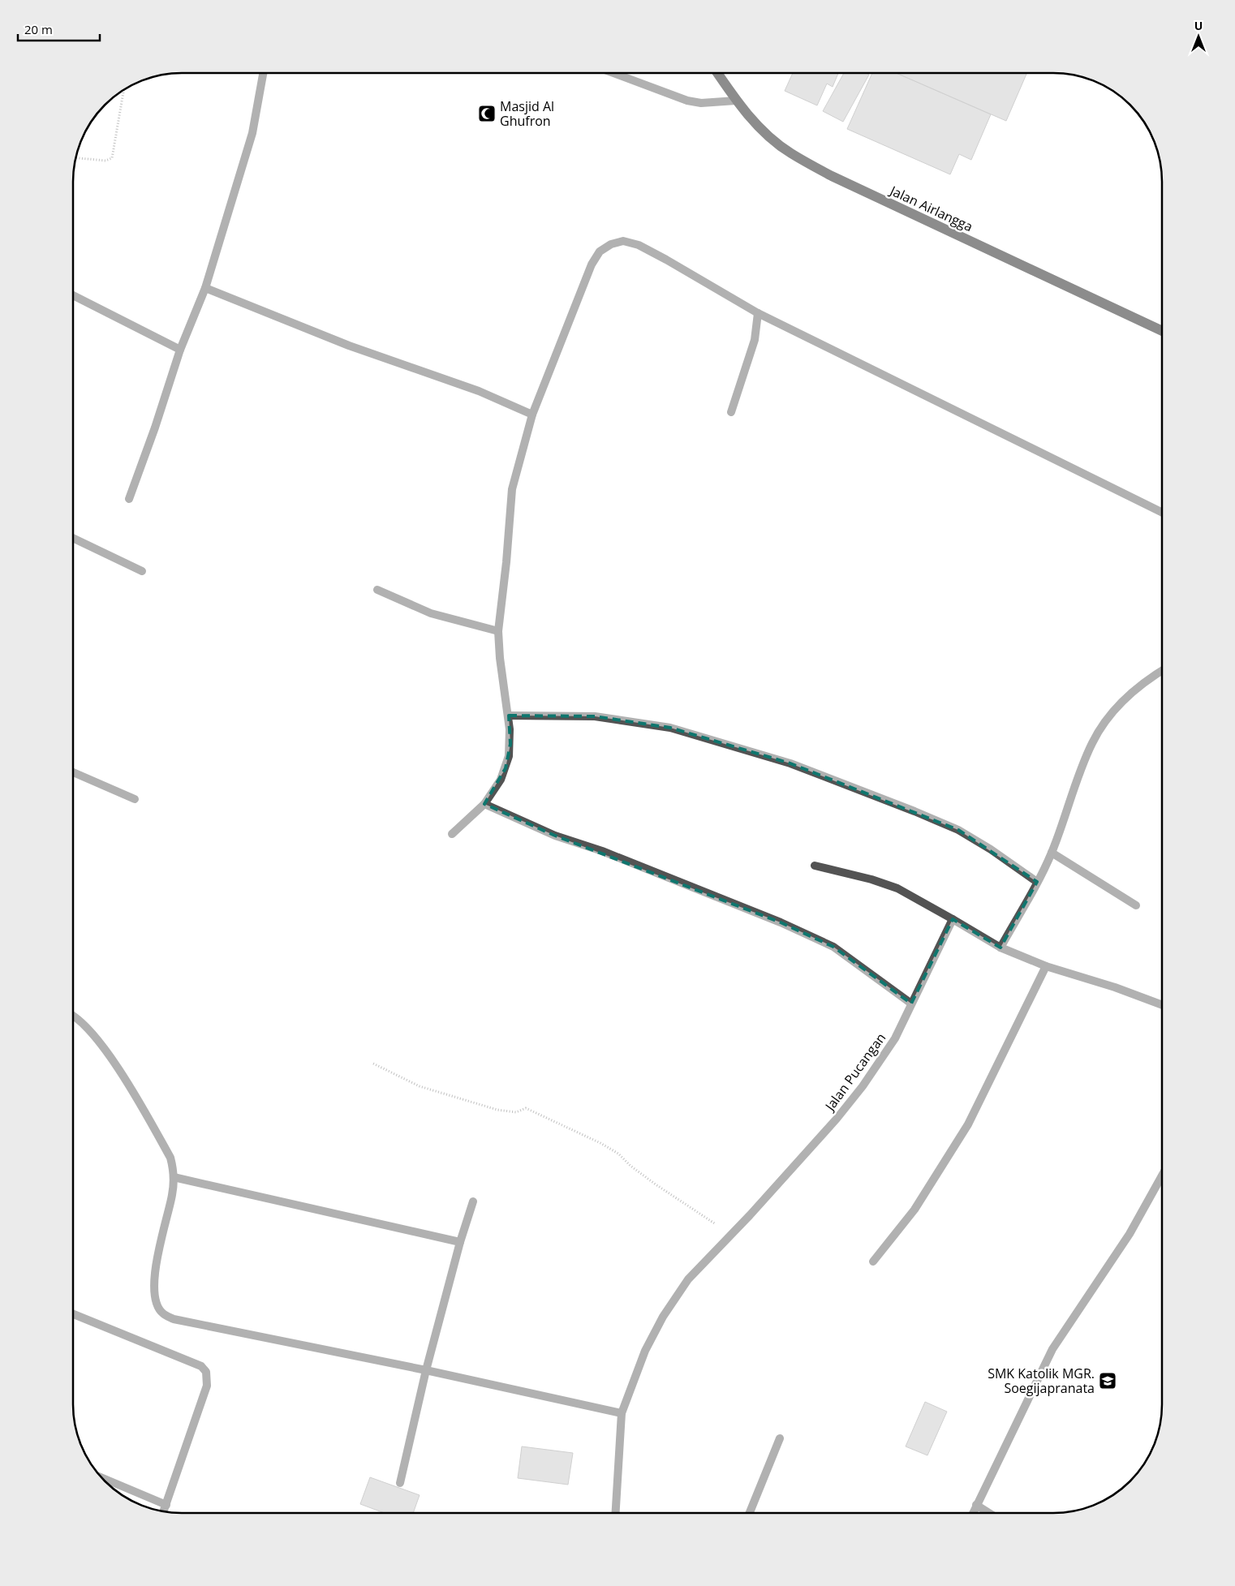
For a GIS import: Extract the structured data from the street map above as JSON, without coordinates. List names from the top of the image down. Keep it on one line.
{"streets":{"main road":["Jalan Airlangga"],"street":["Jalan Pucangan"]},"places":{"mosque":["Masjid Al Ghufron"],"school or university":["SMK Katolik MGR. Soegijapranata"]},"scale_bar":"20 m","north":"top"}
